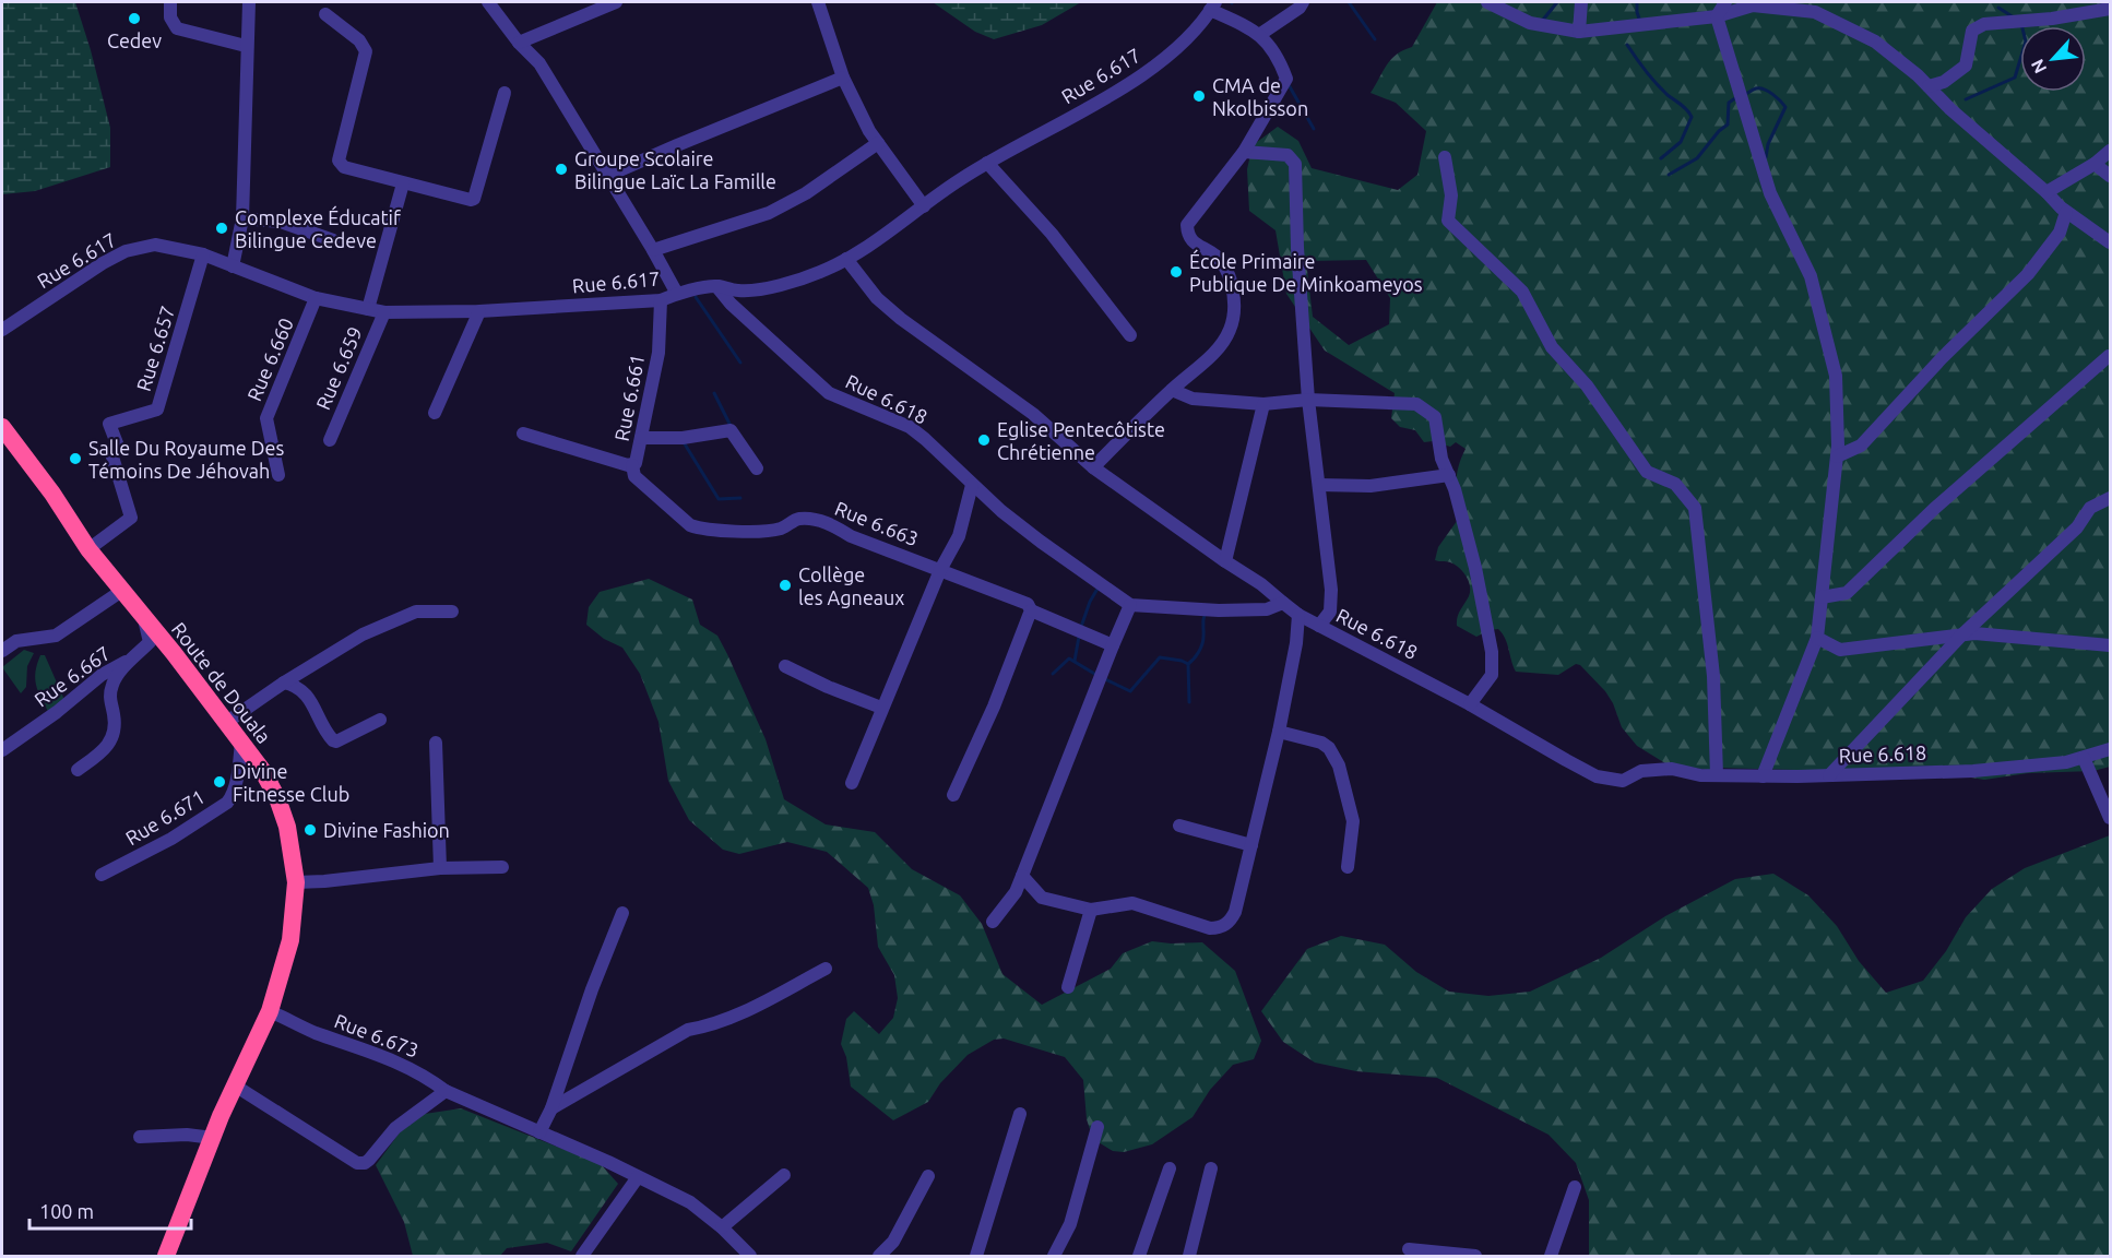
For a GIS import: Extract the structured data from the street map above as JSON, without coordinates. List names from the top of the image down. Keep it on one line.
{"streets":{"highway":["Route de Douala"],"street":["Rue 6.617","Rue 6.657","Rue 6.660","Rue 6.659","Rue 6.661","Rue 6.618","Rue 6.663","Rue 6.667","Rue 6.671","Rue 6.673"]},"crossings":[["Rue 6.617","Rue 6.657"],["Rue 6.617","Rue 6.660"],["Rue 6.617","Rue 6.659"],["Rue 6.617","Rue 6.661"],["Rue 6.617","Rue 6.618"],["Rue 6.657","Route de Douala"],["Rue 6.661","Rue 6.663"],["Rue 6.667","Route de Douala"],["Route de Douala","Rue 6.671"],["Route de Douala","Rue 6.673"]],"places":["Cedev","CMA de Nkolbisson","Groupe Scolaire Bilingue Laïc La Famille","Complexe Éducatif Bilingue Cedeve","École Primaire Publique De Minkoameyos","Eglise Pentecôtiste Chrétienne","Salle Du Royaume Des Témoins De Jéhovah","Collège les Agneaux","Divine Fitnesse Club","Divine Fashion"],"scale_bar":"100 m","north":"bottom left"}
